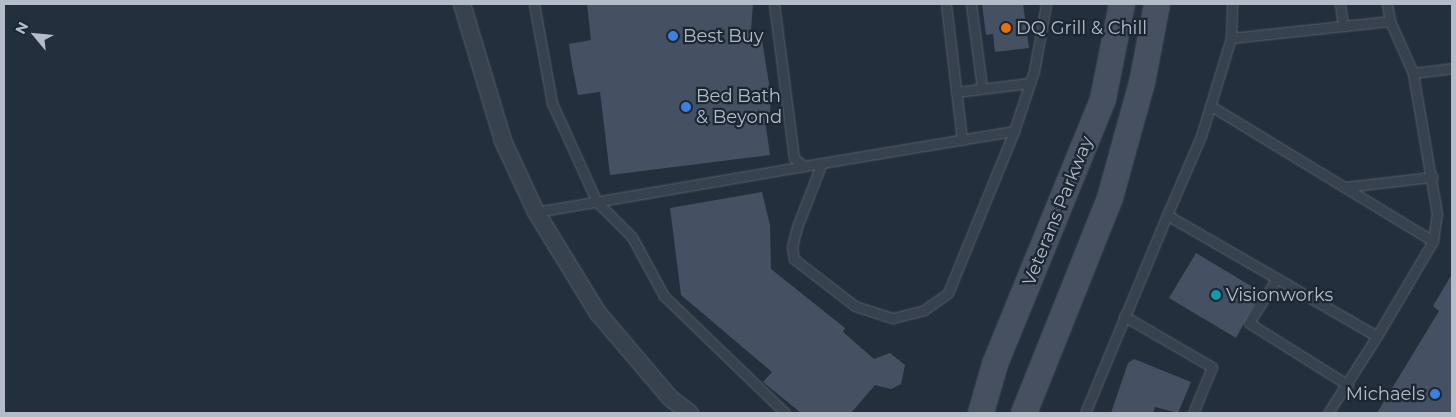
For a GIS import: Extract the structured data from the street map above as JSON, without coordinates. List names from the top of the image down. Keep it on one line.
{"streets":{"main road":["Veterans Parkway"]},"places":["DQ Grill & Chill","Best Buy","Bed Bath & Beyond","Visionworks","Michaels"],"north":"top left"}
